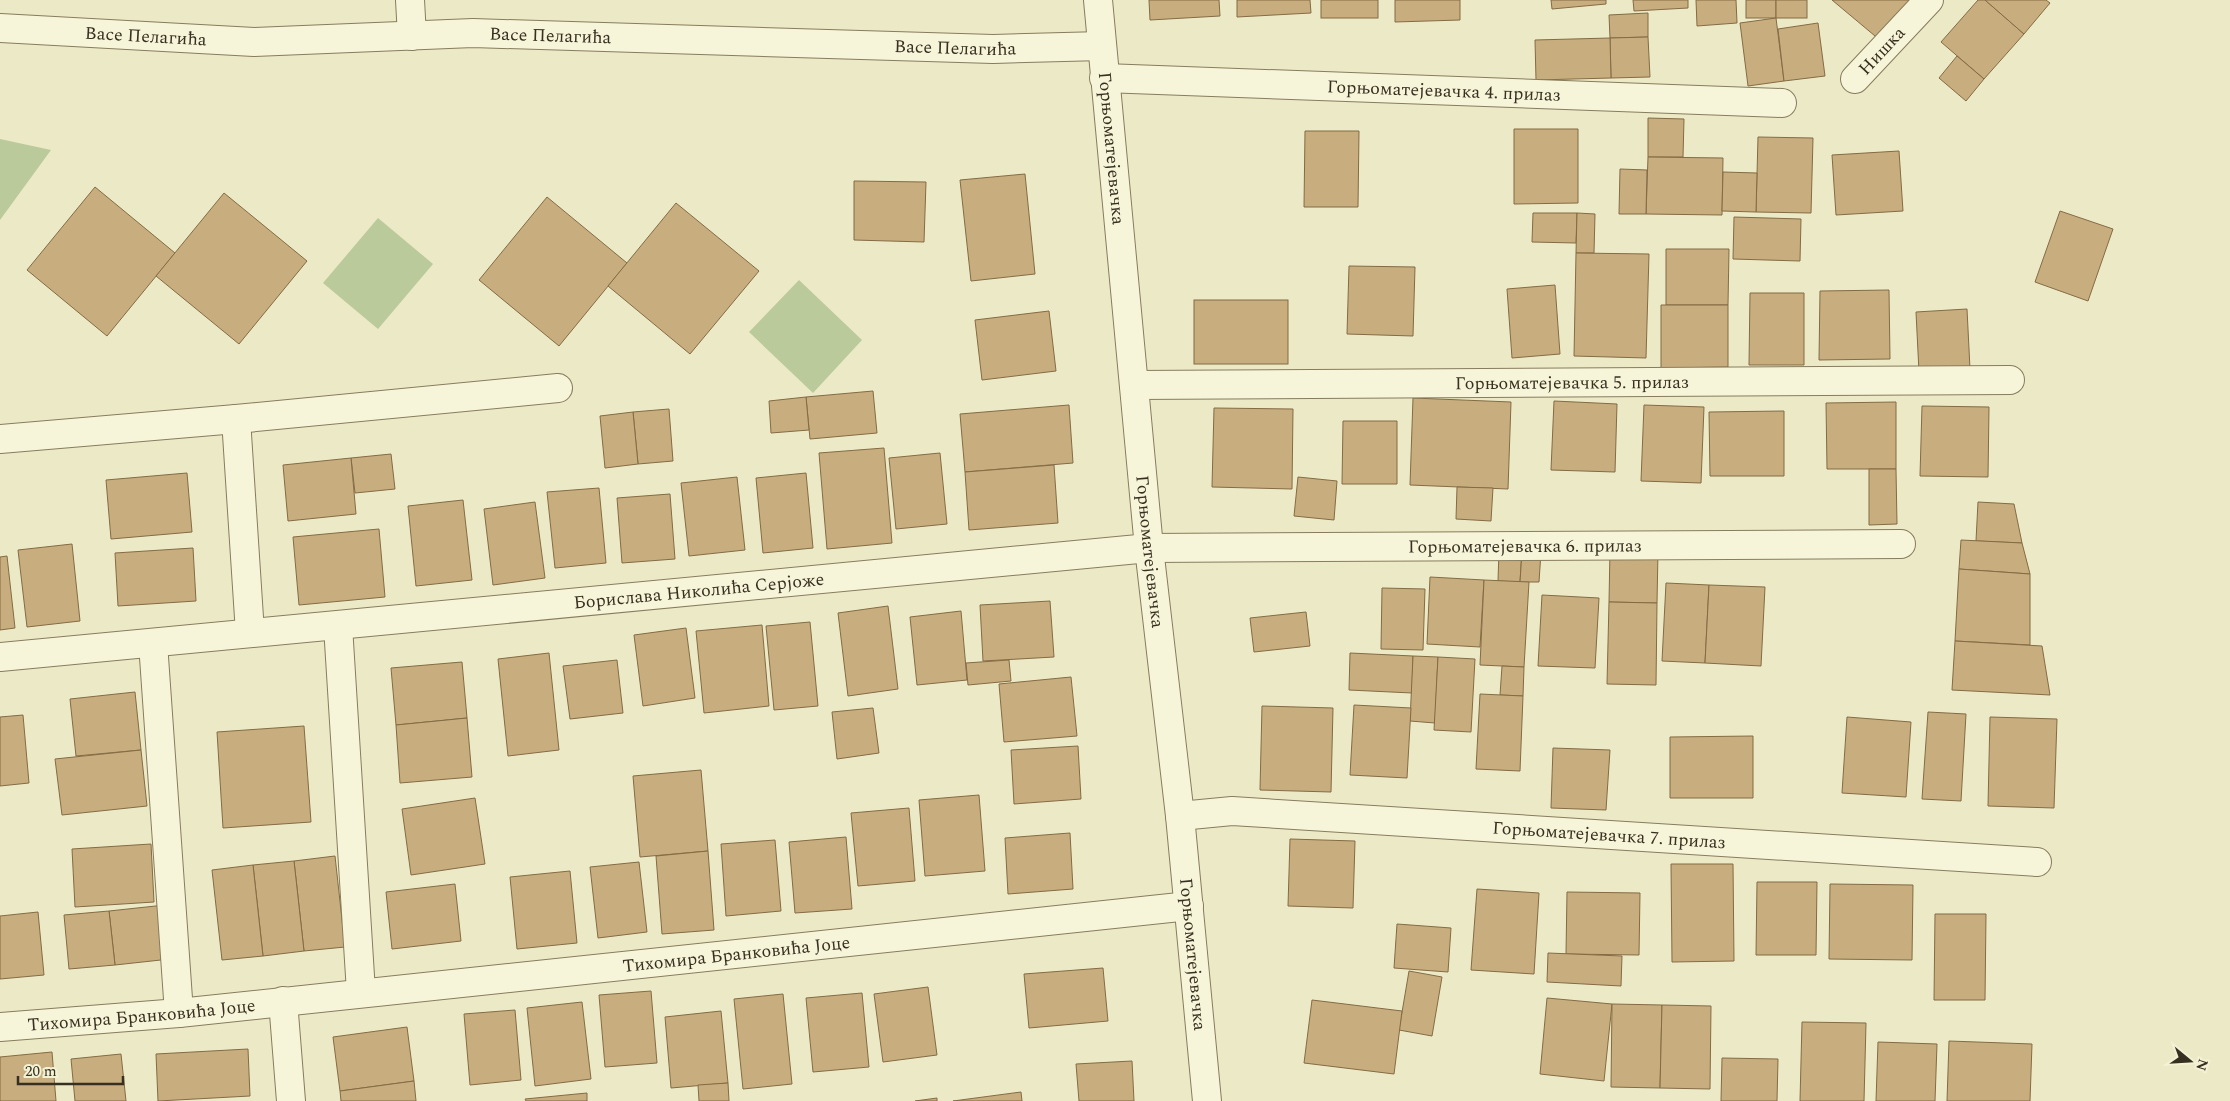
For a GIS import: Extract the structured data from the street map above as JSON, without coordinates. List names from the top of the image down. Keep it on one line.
{"streets":{"street":["Васе Пелагића","Нишка","Горњоматејевачка 4. прилаз","Горњоматејевачка","Горњоматејевачка 5. прилаз","Горњоматејевачка 6. прилаз","Борислава Николића Серјоже","Горњоматејевачка 7. прилаз","Тихомира Бранковића Јоце"]},"crossings":[["Васе Пелагића","Горњоматејевачка"],["Горњоматејевачка 4. прилаз","Горњоматејевачка"],["Горњоматејевачка","Горњоматејевачка 5. прилаз"],["Горњоматејевачка","Горњоматејевачка 6. прилаз"],["Горњоматејевачка","Борислава Николића Серјоже"],["Горњоматејевачка","Горњоматејевачка 7. прилаз"],["Горњоматејевачка","Тихомира Бранковића Јоце"],["Горњоматејевачка 6. прилаз","Борислава Николића Серјоже"]],"scale_bar":"20 m","north":"right"}
